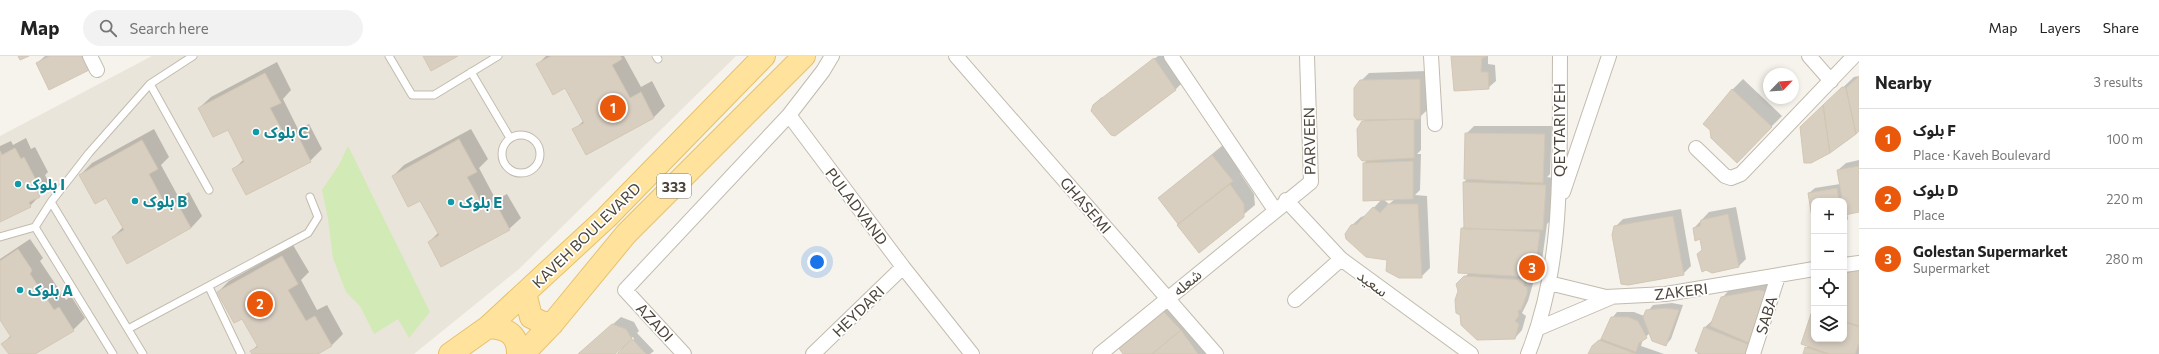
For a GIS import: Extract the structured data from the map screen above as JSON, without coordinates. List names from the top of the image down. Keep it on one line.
{"streets":{"main road":["333","KAVEH BOULEVARD"],"street":["QEYTARIYEH","PARVEEN","GHASEMI","PULADVAND","شعله","سعید","ZAKERI","HEYDARI","SABA","AZADI"]},"crossings":[["PARVEEN","شعله"],["PARVEEN","سعید"],["GHASEMI","شعله"],["PULADVAND","HEYDARI"],["PULADVAND","AZADI"],["ZAKERI","SABA"]],"places":["بلوک C","بلوک I","بلوک B","بلوک E","بلوک A"],"north":"top right","page":{"header":"Map","search":"Search here","nav":["Map","Layers","Share"],"heading":["Nearby","3 results"],"pins":["1","3","2"],"list":[{"mark":"1","name":"بلوک F","note":"Place · Kaveh Boulevard","value":"100 m"},{"mark":"2","name":"بلوک D","note":"Place","value":"220 m"},{"mark":"3","name":"Golestan Supermarket","note":"Supermarket","value":"280 m"}],"map_buttons":["+","−"]}}
